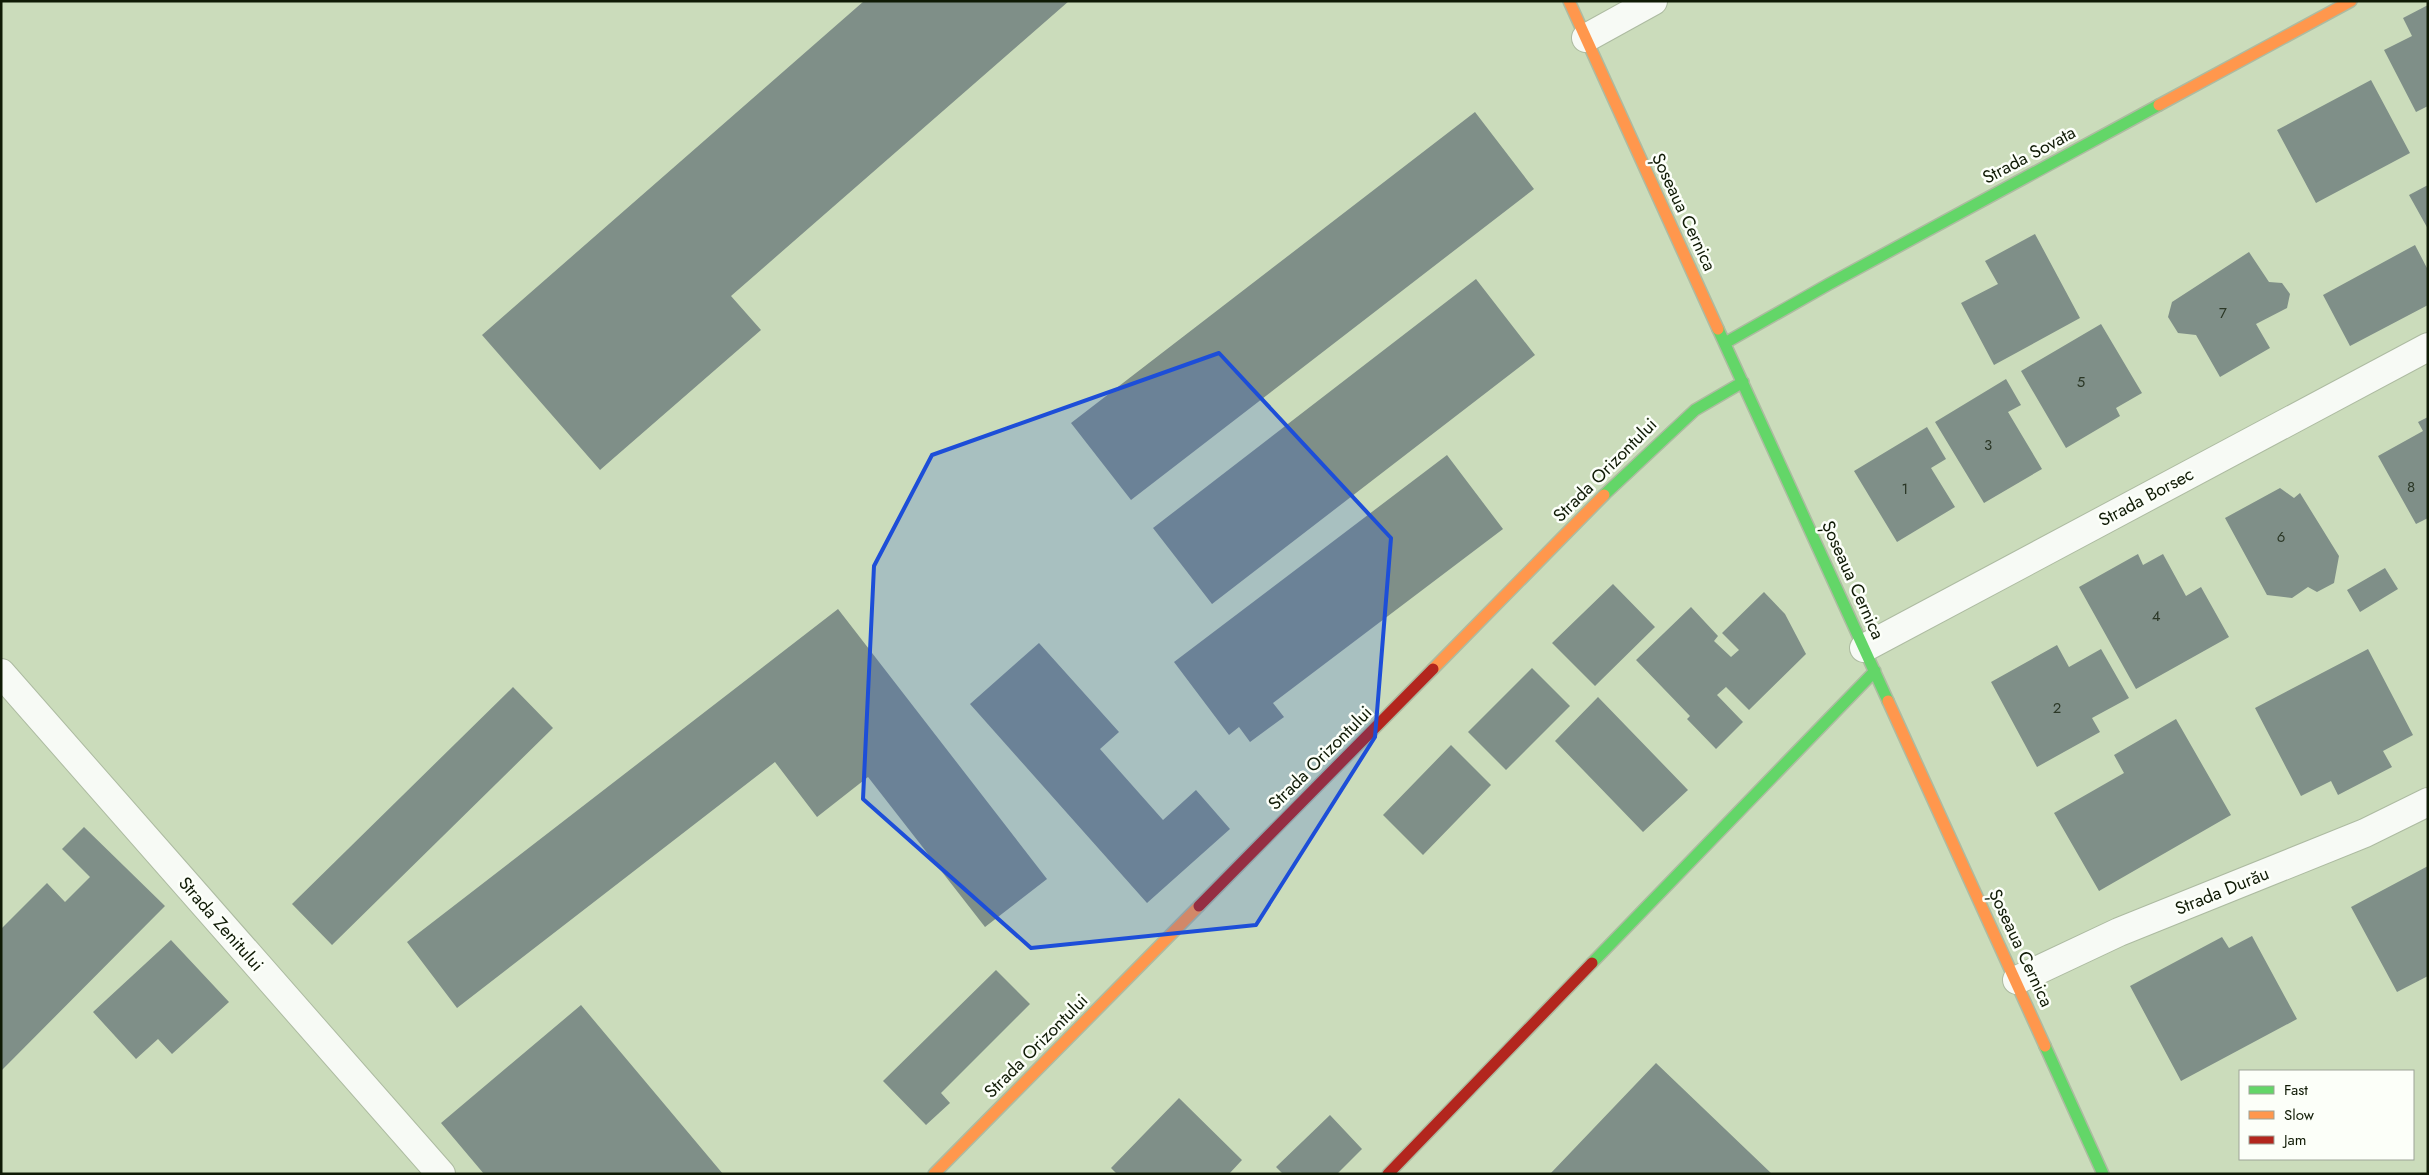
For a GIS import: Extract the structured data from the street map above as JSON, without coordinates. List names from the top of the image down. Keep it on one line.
{"streets":{"street":["Strada Sovata","Șoseaua Cernica","Strada Orizontului","Strada Borsec","Strada Durău","Strada Zenitului"]},"crossings":[["Strada Sovata","Șoseaua Cernica"],["Șoseaua Cernica","Strada Orizontului"],["Șoseaua Cernica","Strada Borsec"],["Șoseaua Cernica","Strada Durău"]],"house_numbers":["7","5","3","8","1","6","4","2"],"legend":["Fast","Slow","Jam"]}
